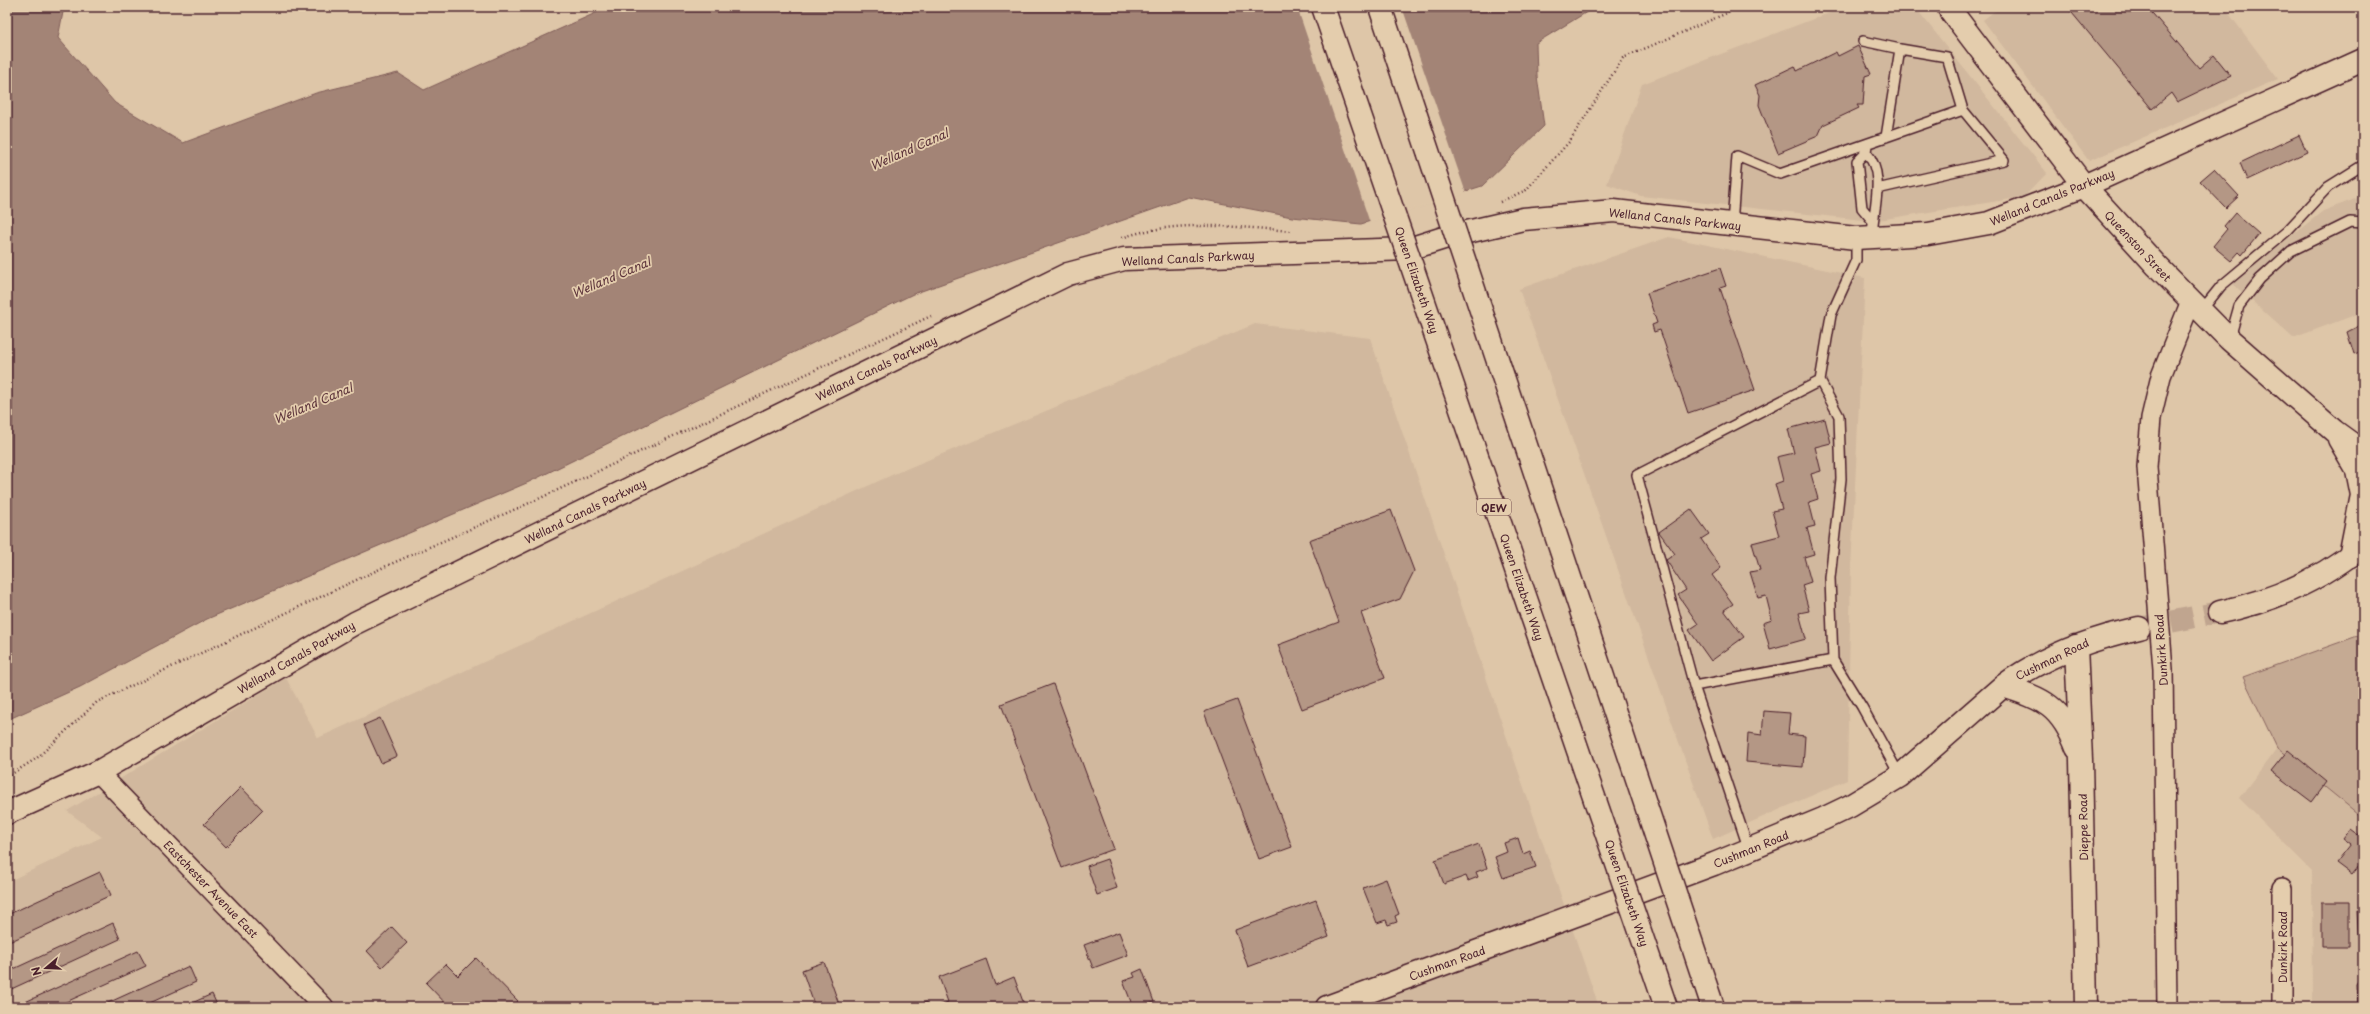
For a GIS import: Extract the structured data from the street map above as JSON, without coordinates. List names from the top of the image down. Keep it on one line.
{"streets":{"main road":["Welland Canals Parkway","Queenston Street","Queen Elizabeth Way","QEW","Cushman Road","Dieppe Road"],"street":["Dunkirk Road","Eastchester Avenue East"]},"crossings":[["Welland Canals Parkway","Queenston Street"],["Welland Canals Parkway","Eastchester Avenue East"],["Queenston Street","Dunkirk Road"],["Cushman Road","Dieppe Road"]],"water":["Welland Canal"],"north":"left"}
